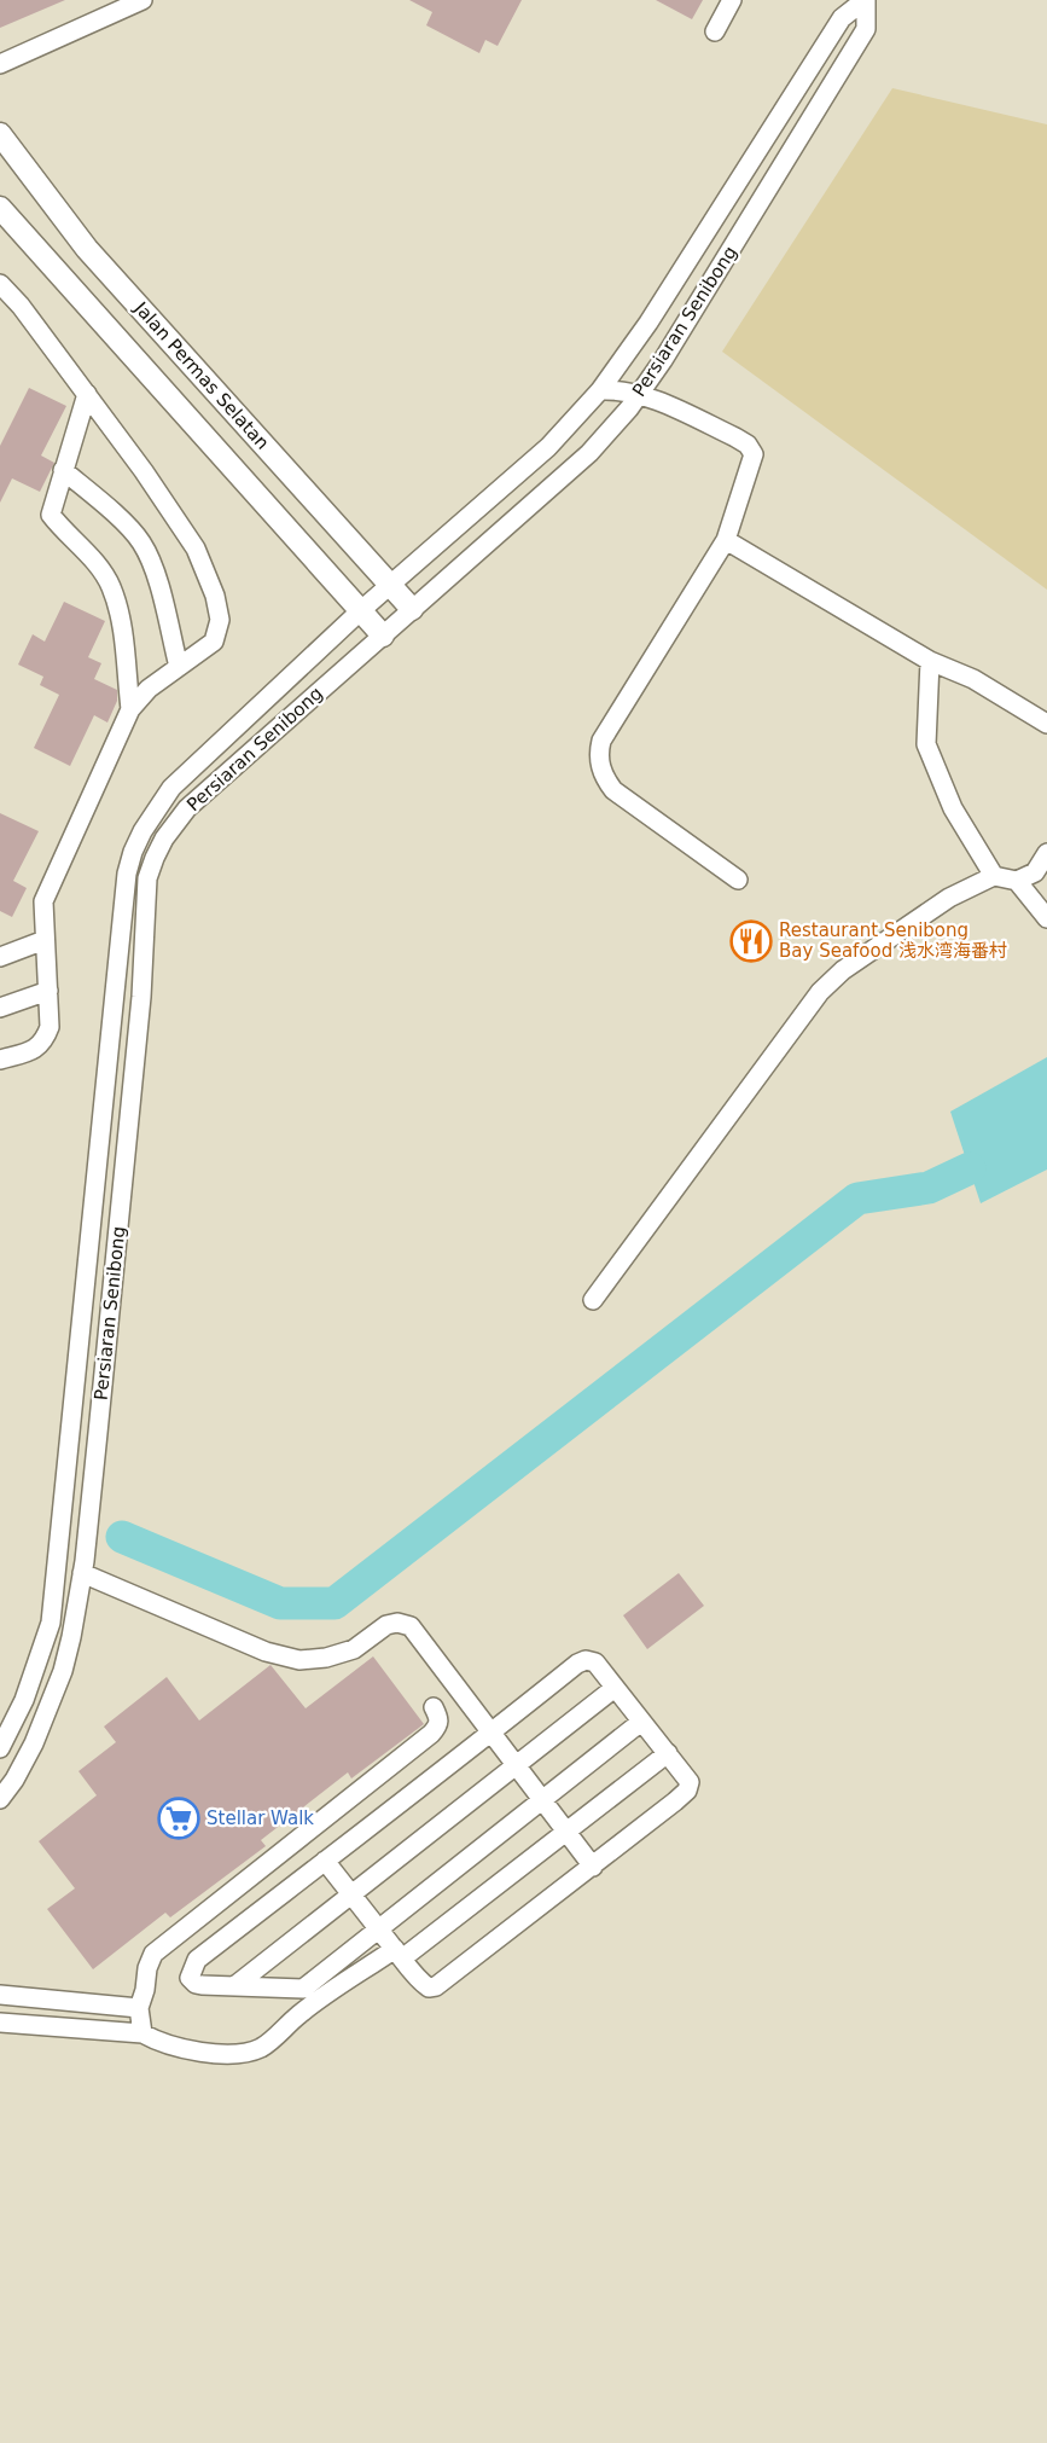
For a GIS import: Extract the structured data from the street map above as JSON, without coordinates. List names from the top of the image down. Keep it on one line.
{"streets":{"main road":["Jalan Permas Selatan"],"street":["Persiaran Senibong"]},"crossings":[["Persiaran Senibong","Jalan Permas Selatan"]],"places":{"restaurant":["Restaurant Senibong Bay Seafood 浅水湾海番村"],"supermarket":["Stellar Walk"]}}
